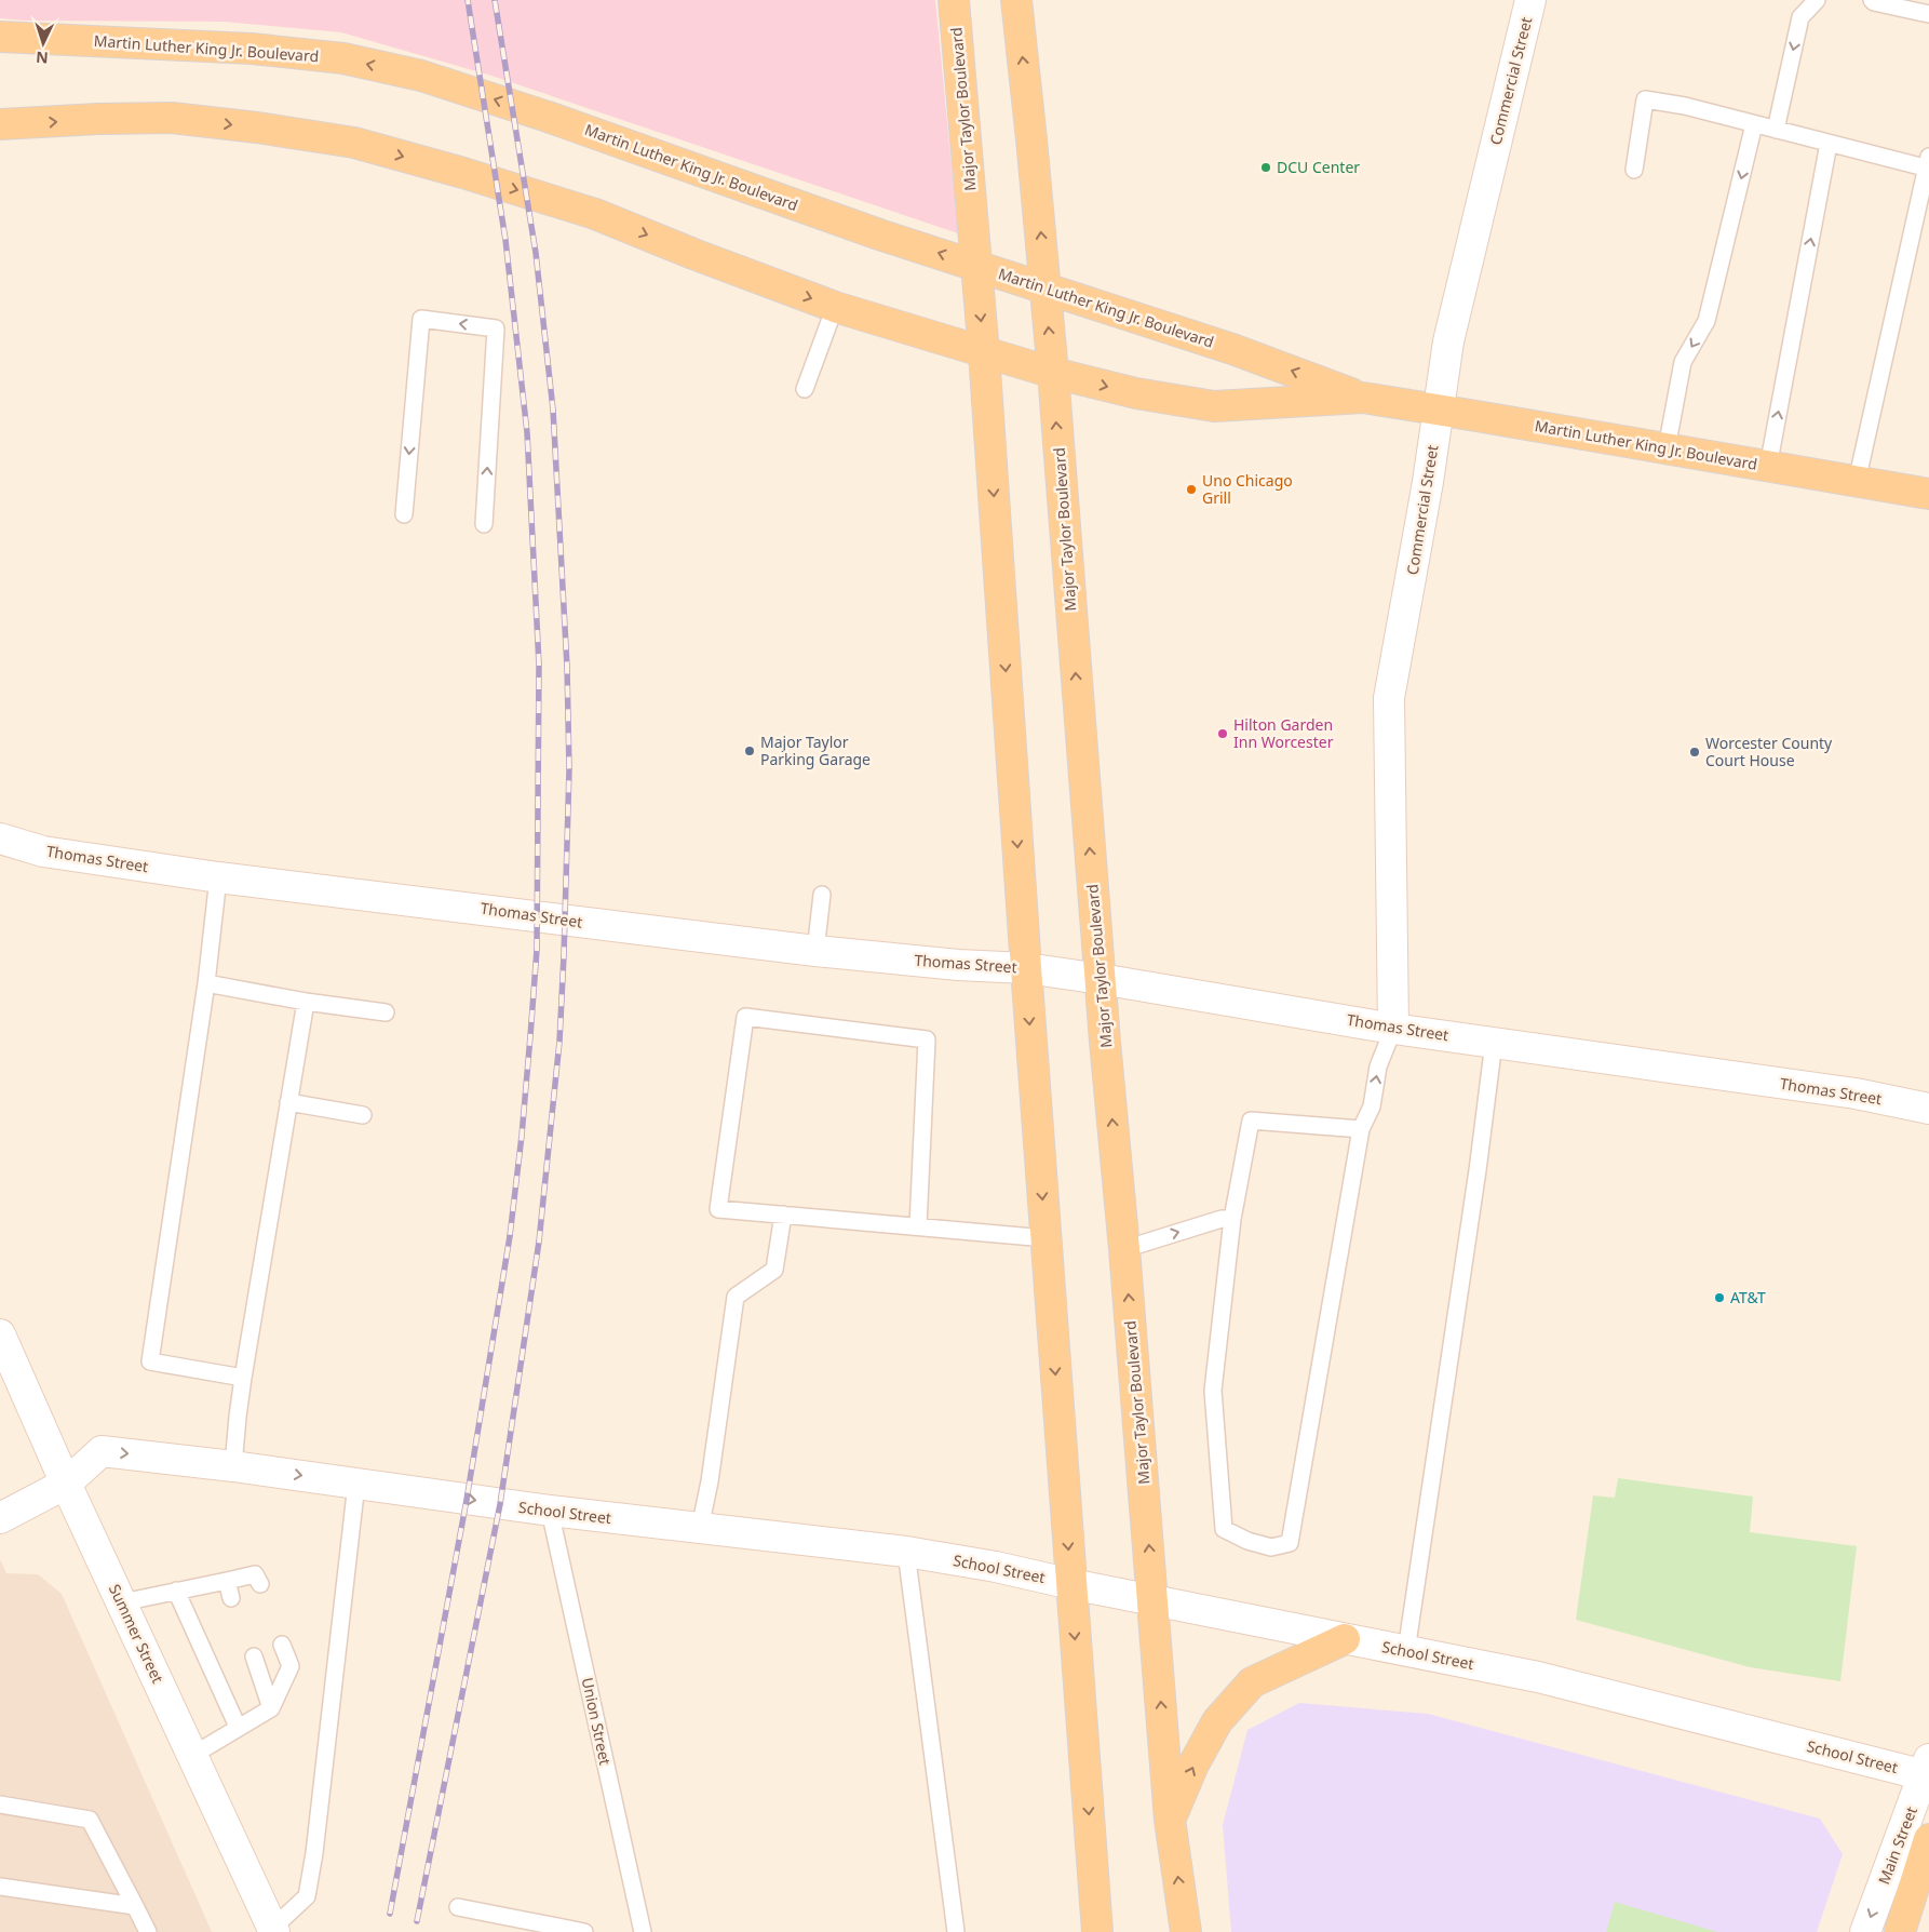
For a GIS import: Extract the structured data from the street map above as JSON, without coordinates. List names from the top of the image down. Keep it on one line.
{"streets":{"main road":["Martin Luther King Jr. Boulevard","Major Taylor Boulevard"],"street":["Commercial Street","Thomas Street","School Street","Summer Street","Main Street"],"lane":["Union Street"]},"crossings":[["Martin Luther King Jr. Boulevard","Commercial Street"],["Martin Luther King Jr. Boulevard","Major Taylor Boulevard"],["Commercial Street","Thomas Street"],["Major Taylor Boulevard","Thomas Street"],["Major Taylor Boulevard","School Street"],["School Street","Summer Street"],["School Street","Union Street"],["School Street","Main Street"]],"one_way":["Main Street"],"places":["DCU Center","Uno Chicago Grill","Hilton Garden Inn Worcester","Major Taylor Parking Garage","Worcester County Court House","AT&T"],"north":"bottom"}
